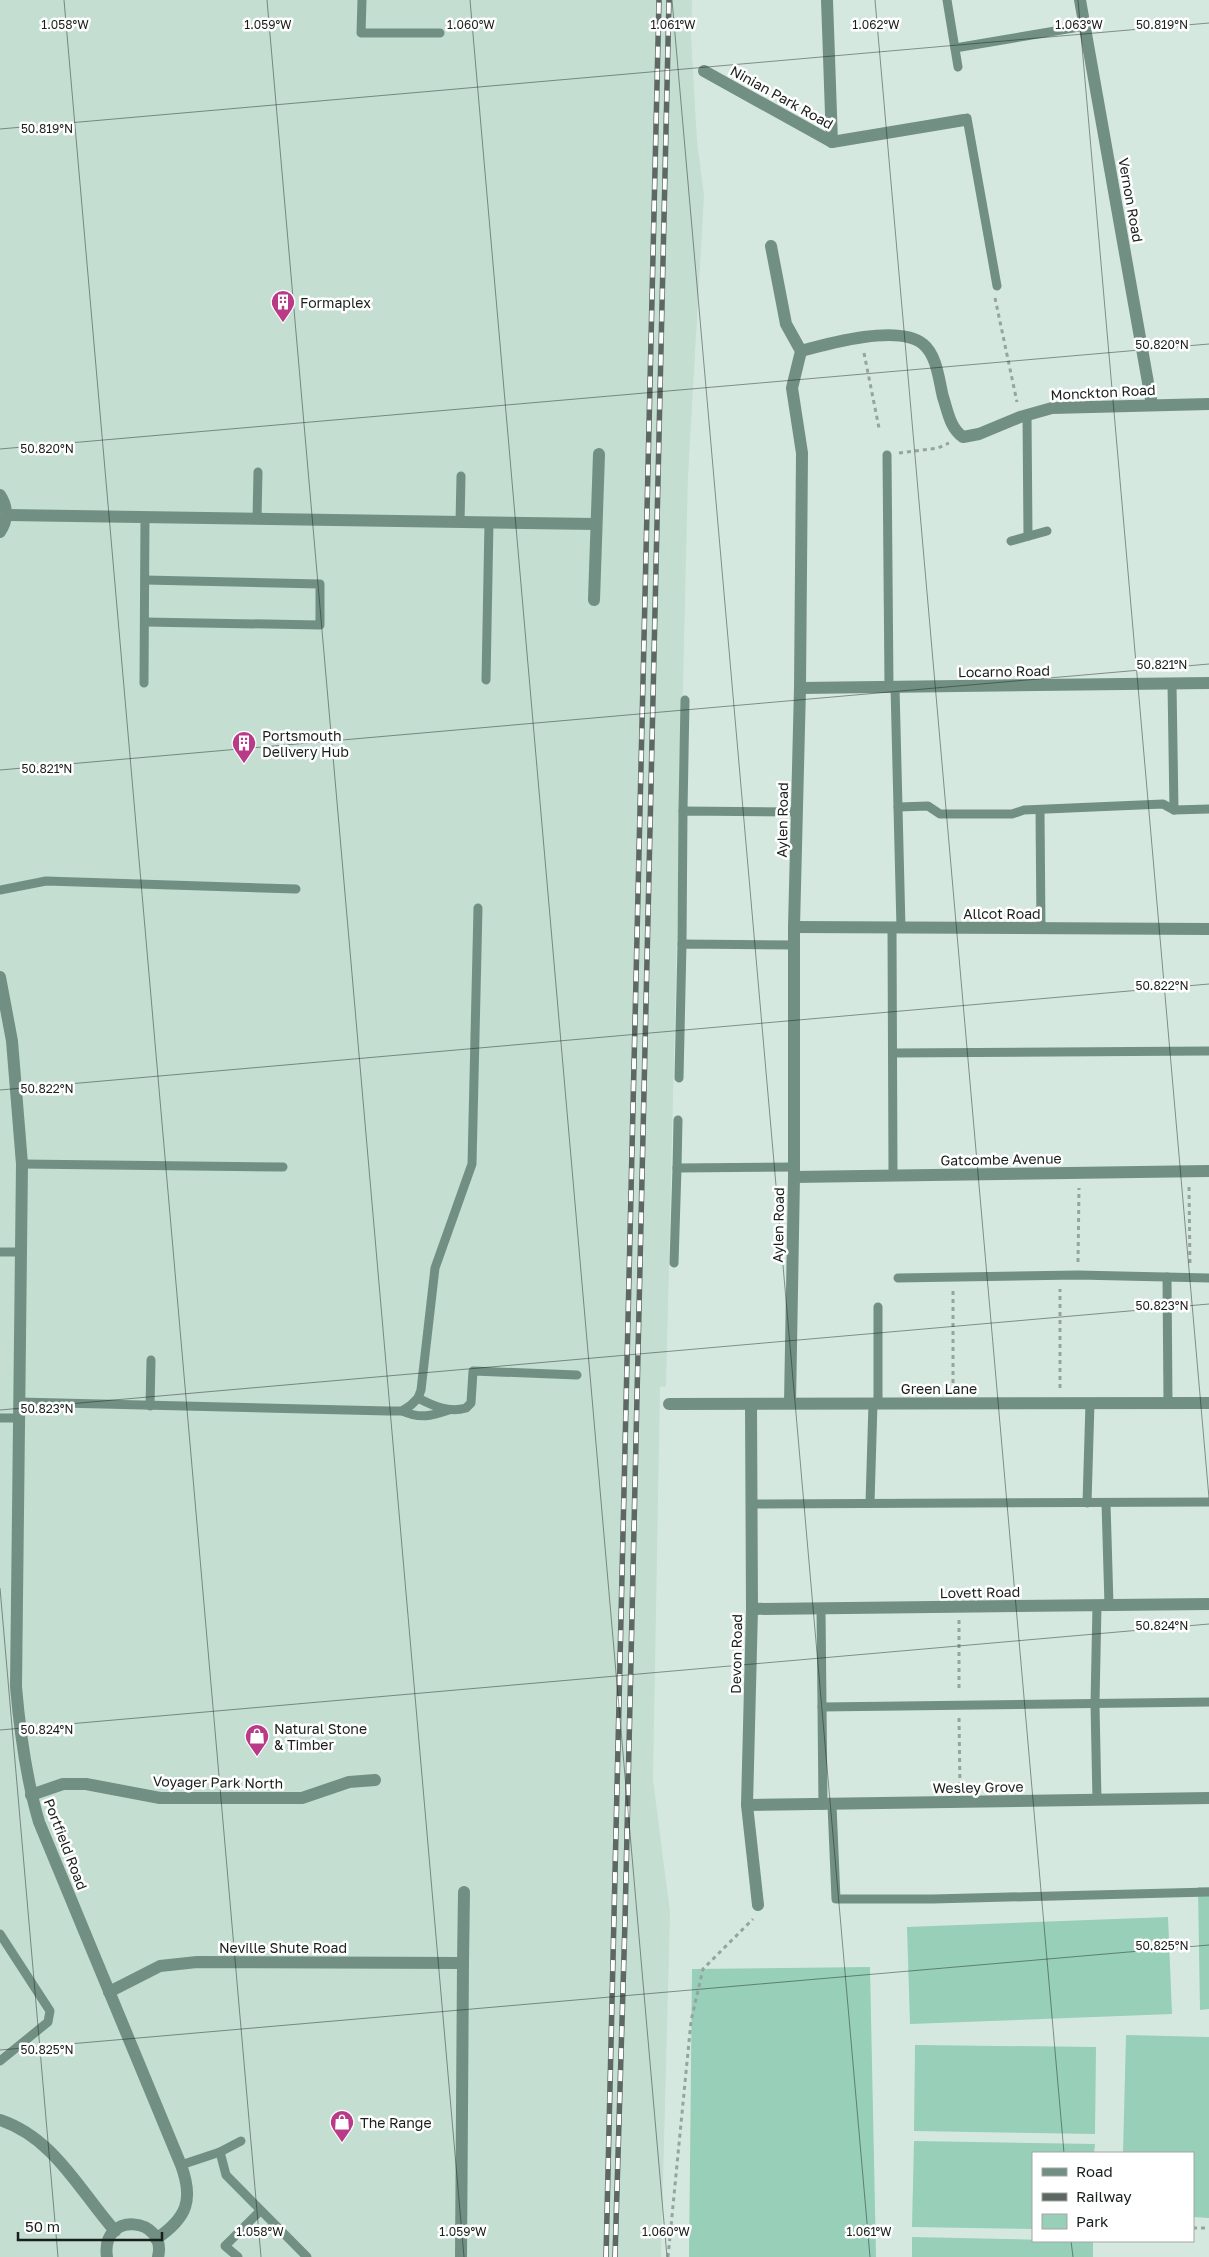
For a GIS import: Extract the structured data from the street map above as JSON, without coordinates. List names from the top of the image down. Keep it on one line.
{"streets":{"street":["Ninian Park Road","Vernon Road","Monckton Road","Locarno Road","Aylen Road","Allcot Road","Gatcombe Avenue","Green Lane","Lovett Road","Devon Road","Voyager Park North","Wesley Grove","Portfield Road","Neville Shute Road"]},"crossings":[["Vernon Road","Monckton Road"],["Locarno Road","Aylen Road"],["Aylen Road","Allcot Road"],["Aylen Road","Gatcombe Avenue"],["Aylen Road","Green Lane"],["Green Lane","Devon Road"],["Lovett Road","Devon Road"],["Devon Road","Wesley Grove"],["Voyager Park North","Portfield Road"],["Portfield Road","Neville Shute Road"]],"places":{"building":["Formaplex","Portsmouth Delivery Hub"],"shop":["Natural Stone & Timber","The Range"]},"legend":["Road","Railway","Park"],"scale_bar":"50 m","coordinates":["50.819°N","1.058°W","1.059°W","1.060°W","1.061°W","1.062°W","1.063°W","50.820°N","50.821°N","50.822°N","50.823°N","50.824°N","50.825°N"]}
